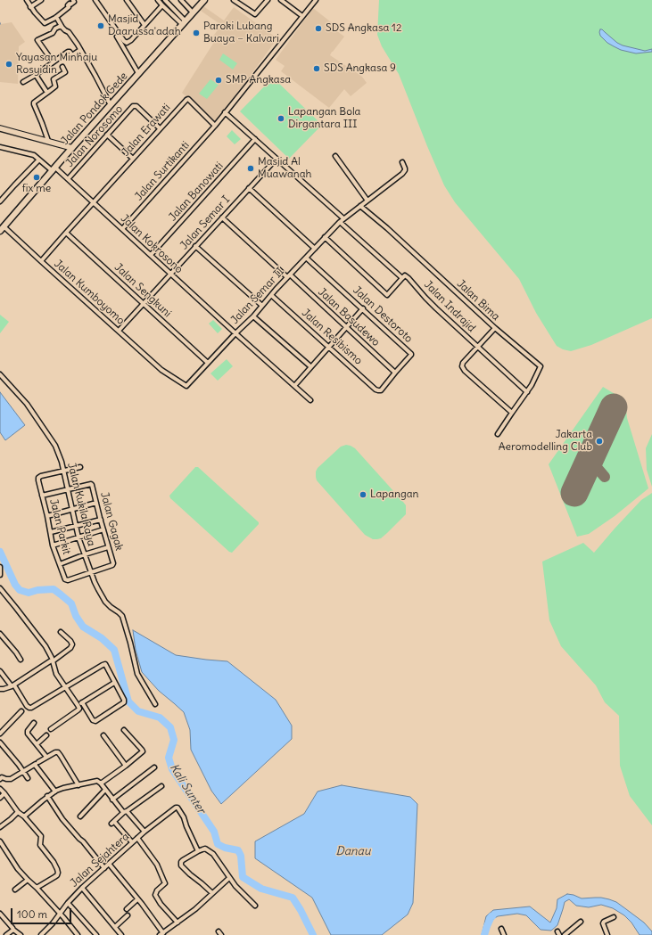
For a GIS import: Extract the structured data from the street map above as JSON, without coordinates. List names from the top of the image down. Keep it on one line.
{"streets":{"main road":["Jalan Pondok Gede"],"street":["Jalan Erawati","Jalan Norosomo","Jalan Surtikanti","Jalan Banowati","Jalan Semar I","Jalan Kokrosono","Jalan Sengkuni","Jalan Kumboyomo","Jalan Semar II","Jalan Bima","Jalan Indrajid","Jalan Destoroto","Jalan Basudewo","Jalan Resibismo","Jalan Kukila Raya","Jalan Gagak","Jalan Parkit","Jalan Sejahtera"]},"crossings":[["Jalan Pondok Gede","Jalan Kokrosono"],["Jalan Erawati","Jalan Norosomo"],["Jalan Erawati","Jalan Surtikanti"],["Jalan Erawati","Jalan Kokrosono"],["Jalan Erawati","Jalan Kumboyomo"],["Jalan Norosomo","Jalan Kokrosono"],["Jalan Surtikanti","Jalan Kokrosono"],["Jalan Banowati","Jalan Kokrosono"],["Jalan Semar I","Jalan Kokrosono"],["Jalan Semar I","Jalan Sengkuni"],["Jalan Semar I","Jalan Kumboyomo"],["Jalan Semar I","Jalan Basudewo"],["Jalan Kokrosono","Jalan Kumboyomo"],["Jalan Kokrosono","Jalan Semar II"],["Jalan Sengkuni","Jalan Kumboyomo"],["Jalan Sengkuni","Jalan Semar II"],["Jalan Kumboyomo","Jalan Semar II"],["Jalan Semar II","Jalan Indrajid"],["Jalan Semar II","Jalan Destoroto"],["Jalan Semar II","Jalan Basudewo"],["Jalan Semar II","Jalan Resibismo"],["Jalan Bima","Jalan Indrajid"],["Jalan Destoroto","Jalan Basudewo"],["Jalan Destoroto","Jalan Resibismo"],["Jalan Kukila Raya","Jalan Gagak"],["Jalan Kukila Raya","Jalan Parkit"],["Jalan Gagak","Jalan Parkit"]],"water":["Kali Sunter","Danau"],"places":["Masjid Daarussa'adah","SDS Angkasa 12","Paroki Lubang Buaya – Kalvari","Yayasan Minhaju Rosyidin","SDS Angkasa 9","SMP Angkasa","Lapangan Bola Dirgantara III","Masjid Al Muawanah","fix me","Jakarta Aeromodelling Club","Lapangan"],"scale_bar":"100 m"}
